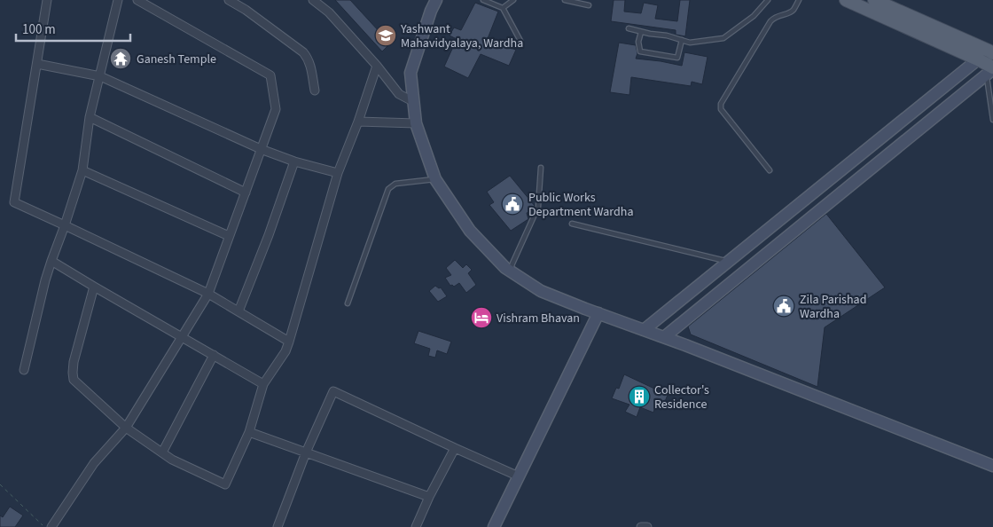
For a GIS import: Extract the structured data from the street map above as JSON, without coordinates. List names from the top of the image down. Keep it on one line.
{"places":{"school or university":["Yashwant Mahavidyalaya, Wardha"],"temple":["Ganesh Temple"],"public building":["Public Works Department Wardha","Zila Parishad Wardha"],"hotel":["Vishram Bhavan"],"building":["Collector's Residence"]},"scale_bar":"100 m"}
